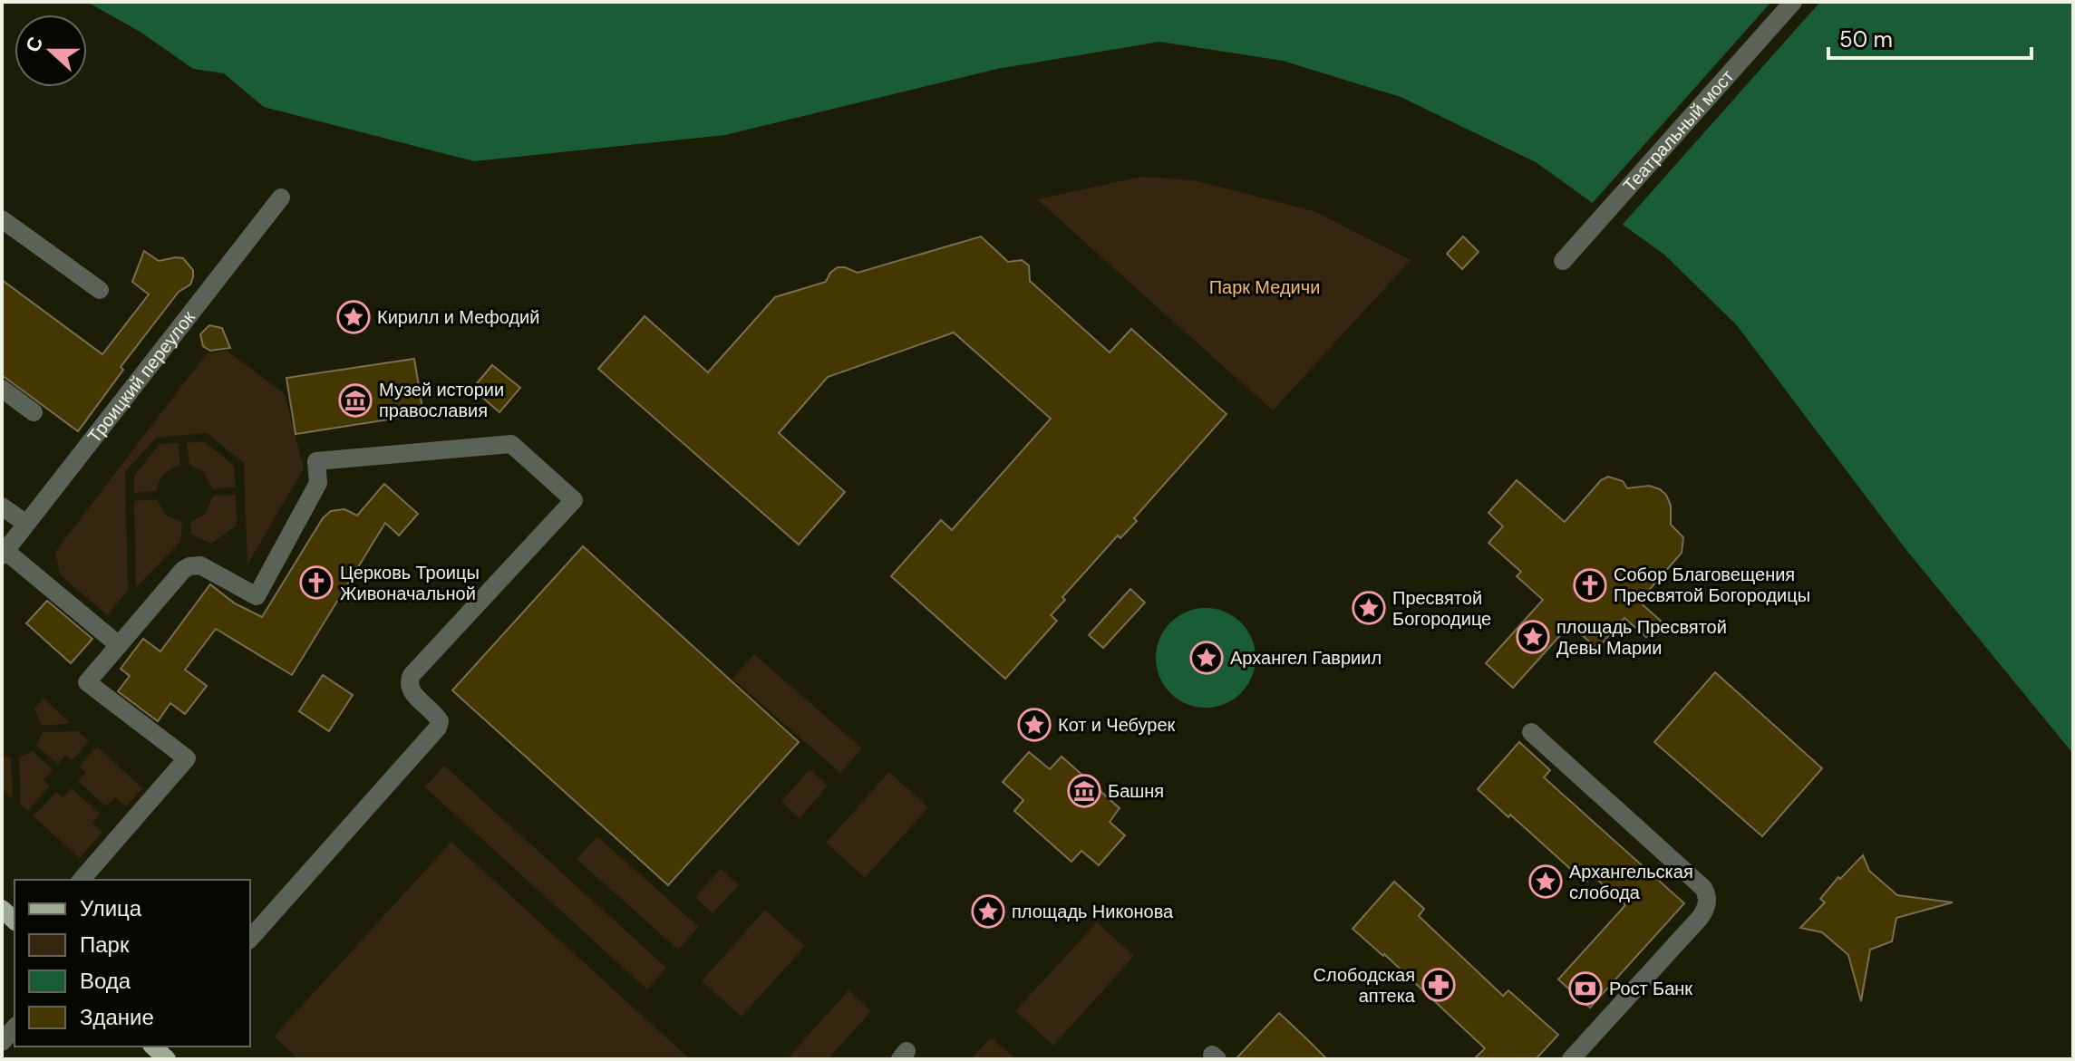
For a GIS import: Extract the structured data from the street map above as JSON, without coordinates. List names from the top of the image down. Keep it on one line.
{"streets":{"street":["Театральный мост","Троицкий переулок"]},"parks":["Парк Медичи"],"places":{"place":["Кирилл и Мефодий","Пресвятой Богородице","площадь Пресвятой Девы Марии","Архангел Гавриил","Кот и Чебурек","Архангельская слобода","площадь Никонова"],"museum":["Музей истории православия","Башня"],"church":["Церковь Троицы Живоначальной","Собор Благовещения Пресвятой Богородицы"],"pharmacy":["Слободская аптека"],"bank":["Рост Банк"]},"legend":["Улица","Парк","Вода","Здание"],"scale_bar":"50 m","north":"left"}
